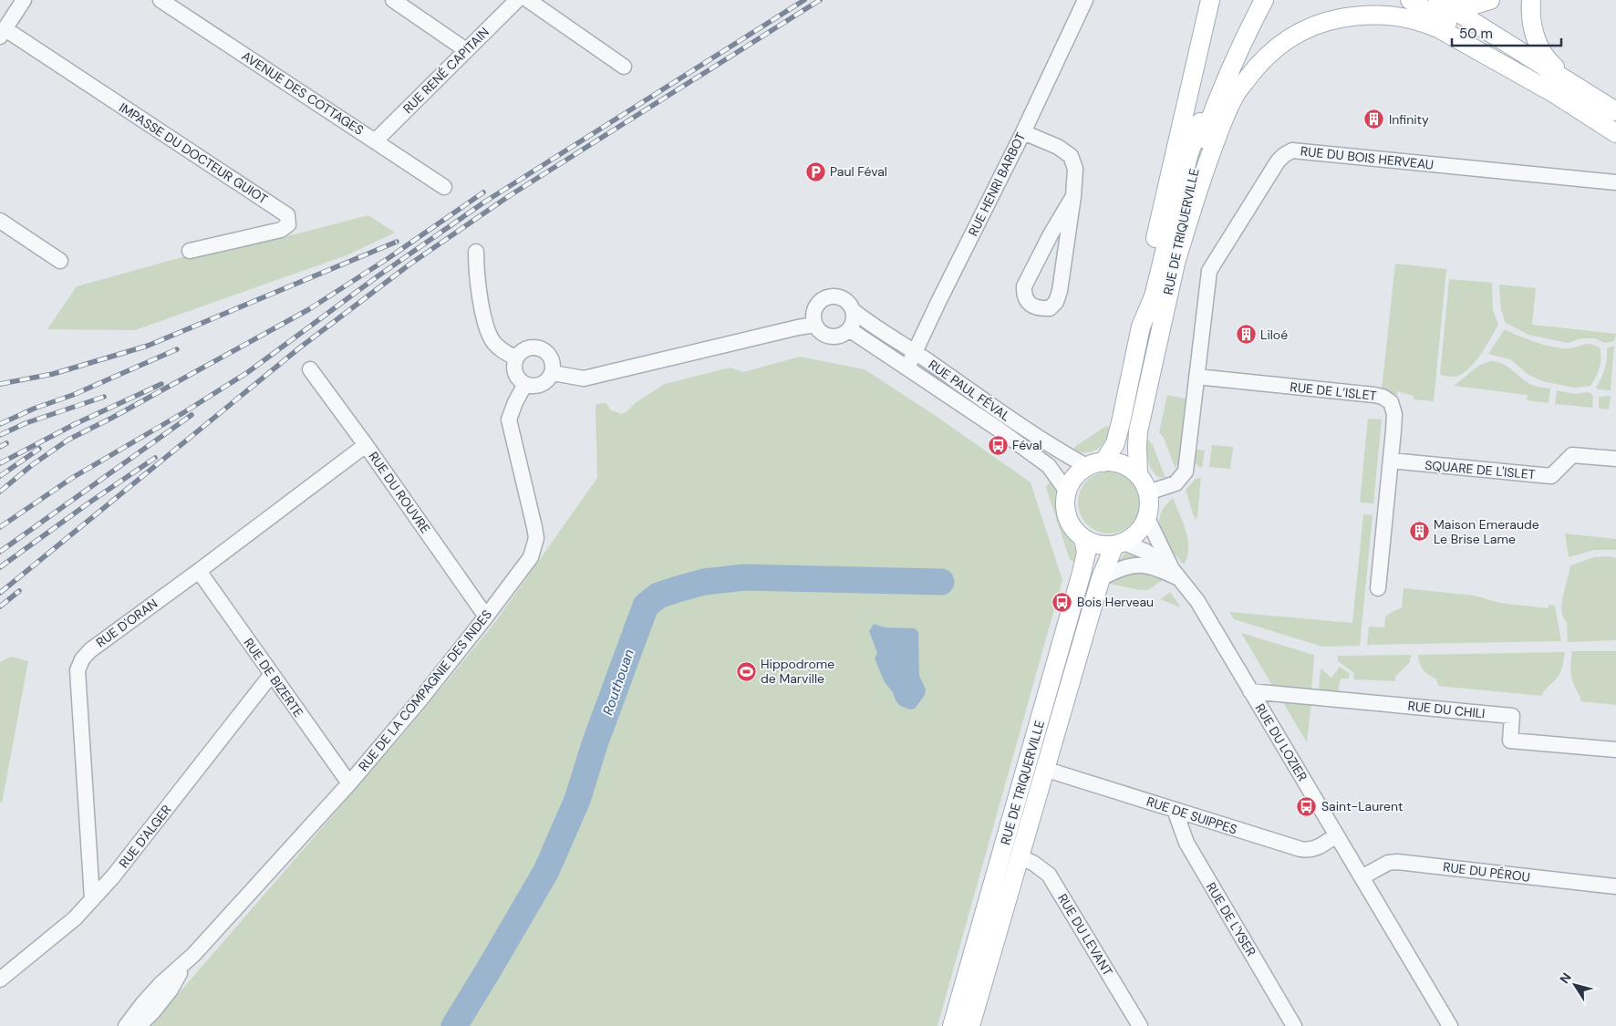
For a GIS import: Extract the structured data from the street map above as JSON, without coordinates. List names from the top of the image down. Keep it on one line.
{"streets":{"main road":["RUE DE TRIQUERVILLE"],"street":["RUE RENÉ CAPITAIN","AVENUE DES COTTAGES","IMPASSE DU DOCTEUR GUIOT","RUE DU BOIS HERVEAU","RUE HENRI BARBOT","RUE PAUL FÉVAL","RUE DE L’ISLET","SQUARE DE L'ISLET","RUE DU ROUVRE","RUE D'ORAN","RUE DE BIZERTE","RUE DE LA COMPAGNIE DES INDES","RUE DU CHILI","RUE DU LOZIER","RUE DE SUIPPES","RUE D'ALGER","RUE DU PÉROU","RUE DE L'YSER","RUE DU LEVANT"]},"crossings":[["RUE RENÉ CAPITAIN","AVENUE DES COTTAGES"],["RUE DU BOIS HERVEAU","RUE DE TRIQUERVILLE"],["RUE DU BOIS HERVEAU","RUE PAUL FÉVAL"],["RUE DU BOIS HERVEAU","RUE DE L’ISLET"],["RUE DU BOIS HERVEAU","RUE DU LOZIER"],["RUE HENRI BARBOT","RUE PAUL FÉVAL"],["RUE DE TRIQUERVILLE","RUE PAUL FÉVAL"],["RUE DE TRIQUERVILLE","RUE DU LOZIER"],["RUE DE TRIQUERVILLE","RUE DE SUIPPES"],["RUE DE TRIQUERVILLE","RUE DU LEVANT"],["RUE PAUL FÉVAL","RUE DU LOZIER"],["RUE DE L’ISLET","SQUARE DE L'ISLET"],["RUE DU ROUVRE","RUE D'ORAN"],["RUE DU ROUVRE","RUE DE LA COMPAGNIE DES INDES"],["RUE D'ORAN","RUE DE BIZERTE"],["RUE D'ORAN","RUE D'ALGER"],["RUE DE BIZERTE","RUE DE LA COMPAGNIE DES INDES"],["RUE DE BIZERTE","RUE D'ALGER"],["RUE DU CHILI","RUE DU LOZIER"],["RUE DU LOZIER","RUE DE SUIPPES"],["RUE DU LOZIER","RUE DU PÉROU"],["RUE DE SUIPPES","RUE DE L'YSER"]],"water":["Routhouan"],"places":{"building":["Infinity","Liloé","Maison Emeraude Le Brise Lame"],"parking":["Paul Féval"],"bus stop":["Féval","Bois Herveau","Saint-Laurent"],"sports":["Hippodrome de Marville"]},"scale_bar":"50 m","north":"top left"}
